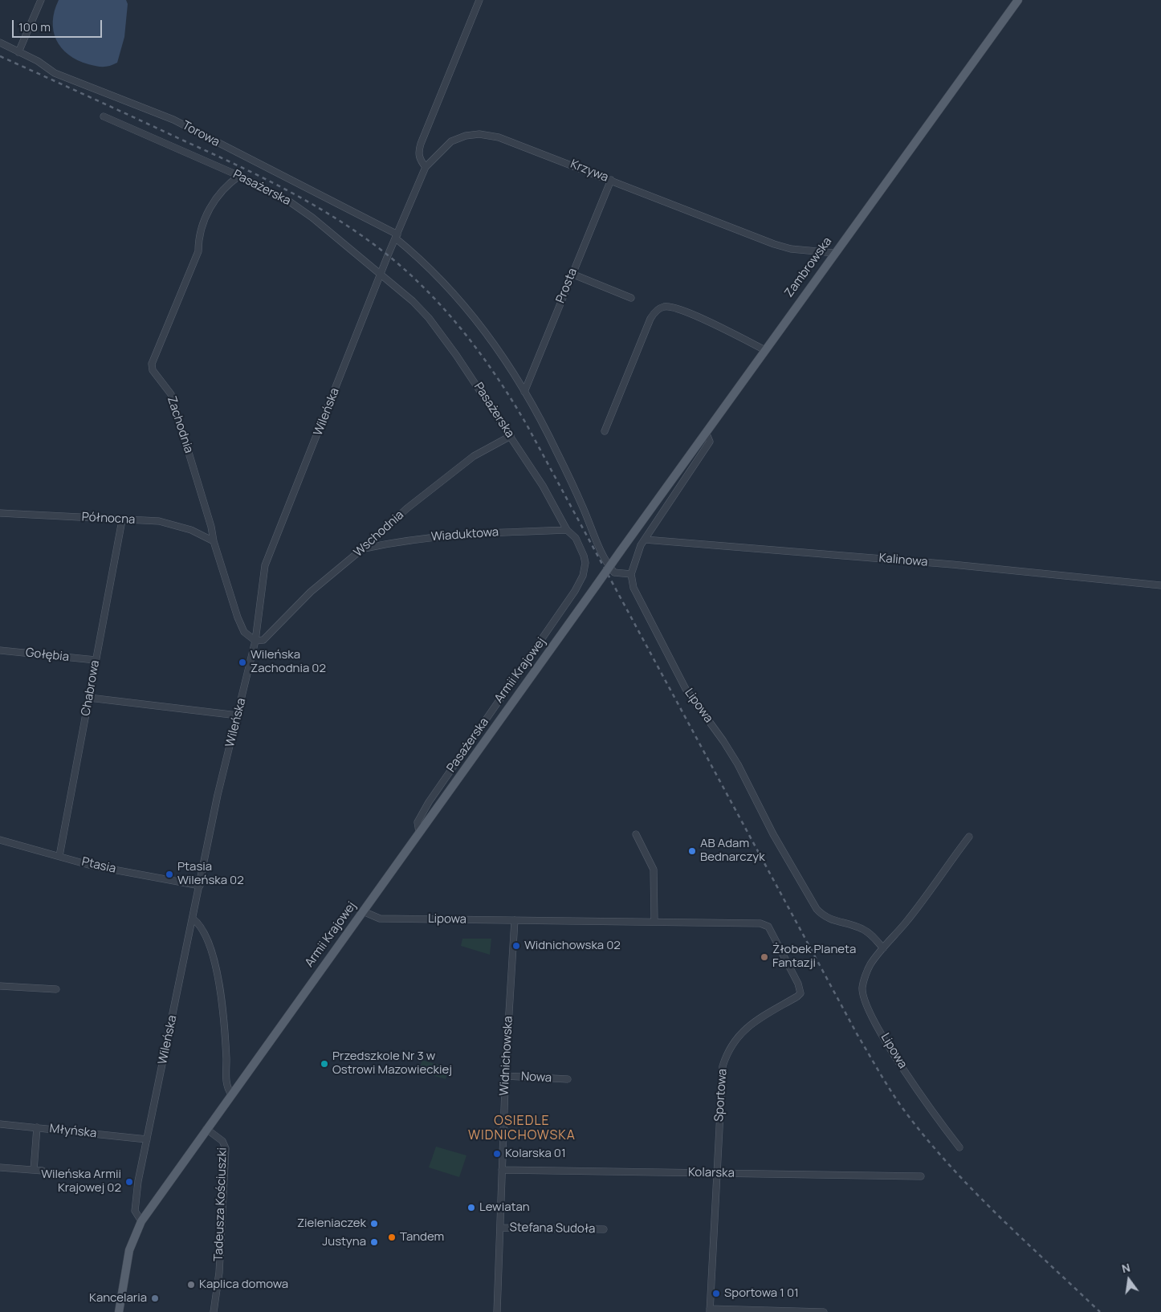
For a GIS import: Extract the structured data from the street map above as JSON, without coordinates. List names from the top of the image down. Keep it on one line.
{"streets":{"main road":["Zambrowska","Armii Krajowej"],"street":["Torowa","Krzywa","Pasażerska","Prosta","Wileńska","Zachodnia","Północna","Wschodnia","Wiaduktowa","Kalinowa","Gołębia","Chabrowa","Lipowa","Ptasia","Widnichowska","Nowa","Sportowa","Młyńska","Kolarska","Tadeusza Kościuszki","Stefana Sudoła"]},"crossings":[["Torowa","Krzywa"],["Torowa","Prosta"],["Torowa","Wileńska"],["Torowa","Lipowa"],["Krzywa","Zambrowska"],["Krzywa","Prosta"],["Krzywa","Wileńska"],["Pasażerska","Wileńska"],["Pasażerska","Zachodnia"],["Pasażerska","Wschodnia"],["Pasażerska","Wiaduktowa"],["Pasażerska","Armii Krajowej"],["Zambrowska","Armii Krajowej"],["Wileńska","Zachodnia"],["Wileńska","Wschodnia"],["Wileńska","Armii Krajowej"],["Wileńska","Ptasia"],["Wileńska","Młyńska"],["Zachodnia","Północna"],["Zachodnia","Wschodnia"],["Północna","Chabrowa"],["Wschodnia","Wiaduktowa"],["Gołębia","Chabrowa"],["Armii Krajowej","Lipowa"],["Armii Krajowej","Tadeusza Kościuszki"],["Chabrowa","Ptasia"],["Lipowa","Widnichowska"],["Lipowa","Sportowa"],["Widnichowska","Nowa"],["Widnichowska","Kolarska"],["Widnichowska","Stefana Sudoła"],["Sportowa","Kolarska"]],"districts":["OSIEDLE WIDNICHOWSKA"],"places":["Wileńska Zachodnia 02","AB Adam Bednarczyk","Ptasia Wileńska 02","Widnichowska 02","Żłobek Planeta Fantazji","Przedszkole Nr 3 w Ostrowi Mazowieckiej","Kolarska 01","Wileńska Armii Krajowej 02","Lewiatan","Zieleniaczek","Tandem","Justyna","Kaplica domowa","Sportowa 1 01","Kancelaria"],"scale_bar":"100 m","north":"top"}
